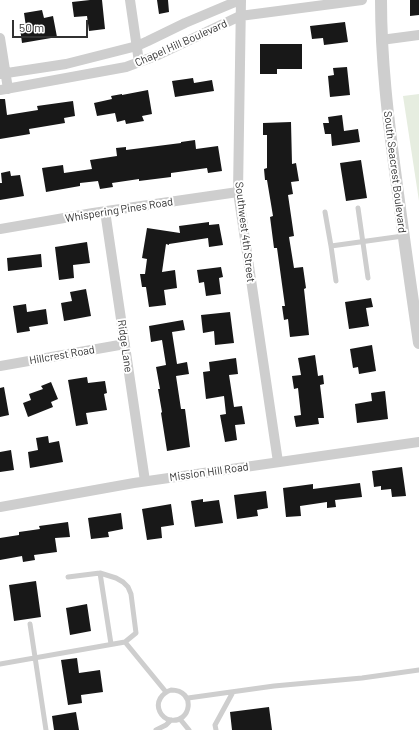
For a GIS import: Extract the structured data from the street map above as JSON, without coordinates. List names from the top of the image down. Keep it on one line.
{"streets":{"street":["Chapel Hill Boulevard","South Seacrest Boulevard","Whispering Pines Road","Southwest 4th Street","Ridge Lane","Hillcrest Road","Mission Hill Road"]},"crossings":[["Chapel Hill Boulevard","Southwest 4th Street"],["Whispering Pines Road","Southwest 4th Street"],["Whispering Pines Road","Ridge Lane"],["Southwest 4th Street","Mission Hill Road"],["Ridge Lane","Hillcrest Road"],["Ridge Lane","Mission Hill Road"]],"scale_bar":"50 m"}
